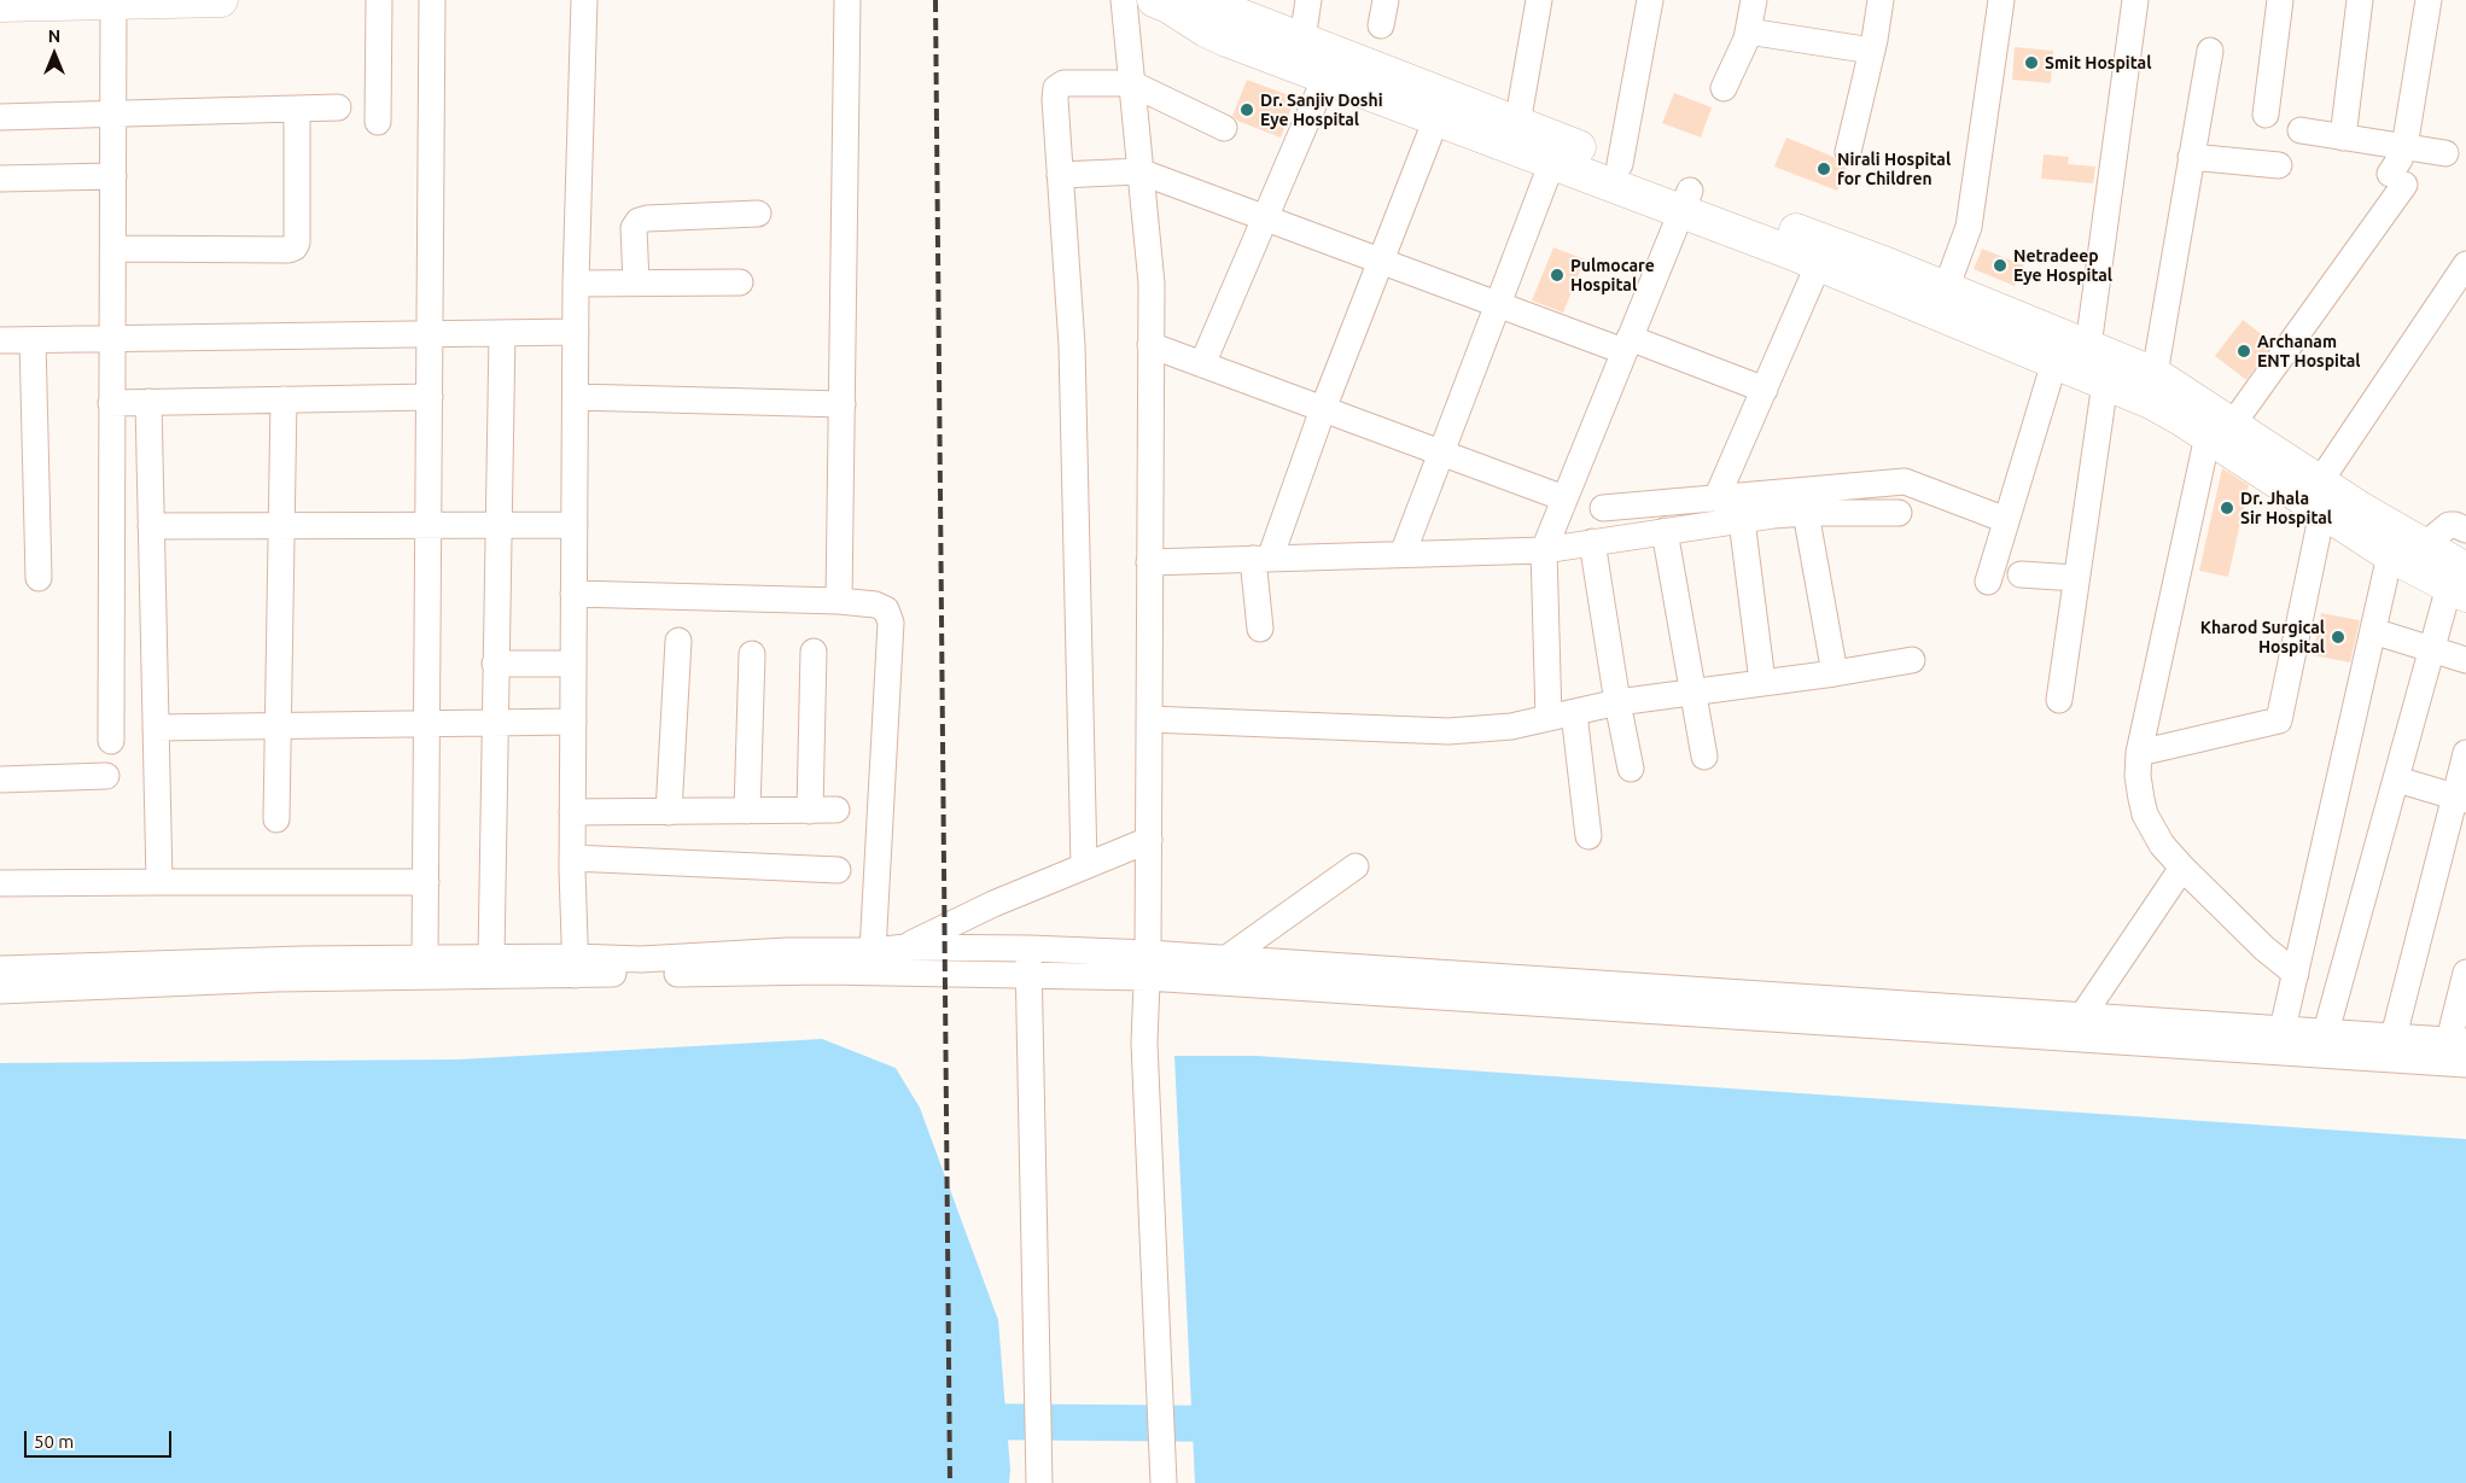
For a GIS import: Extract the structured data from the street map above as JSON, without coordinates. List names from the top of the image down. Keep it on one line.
{"places":["Smit Hospital","Dr. Sanjiv Doshi Eye Hospital","Nirali Hospital for Children","Netradeep Eye Hospital","Pulmocare Hospital","Archanam ENT Hospital","Dr. Jhala Sir Hospital","Kharod Surgical Hospital"],"scale_bar":"50 m","north":"top"}
